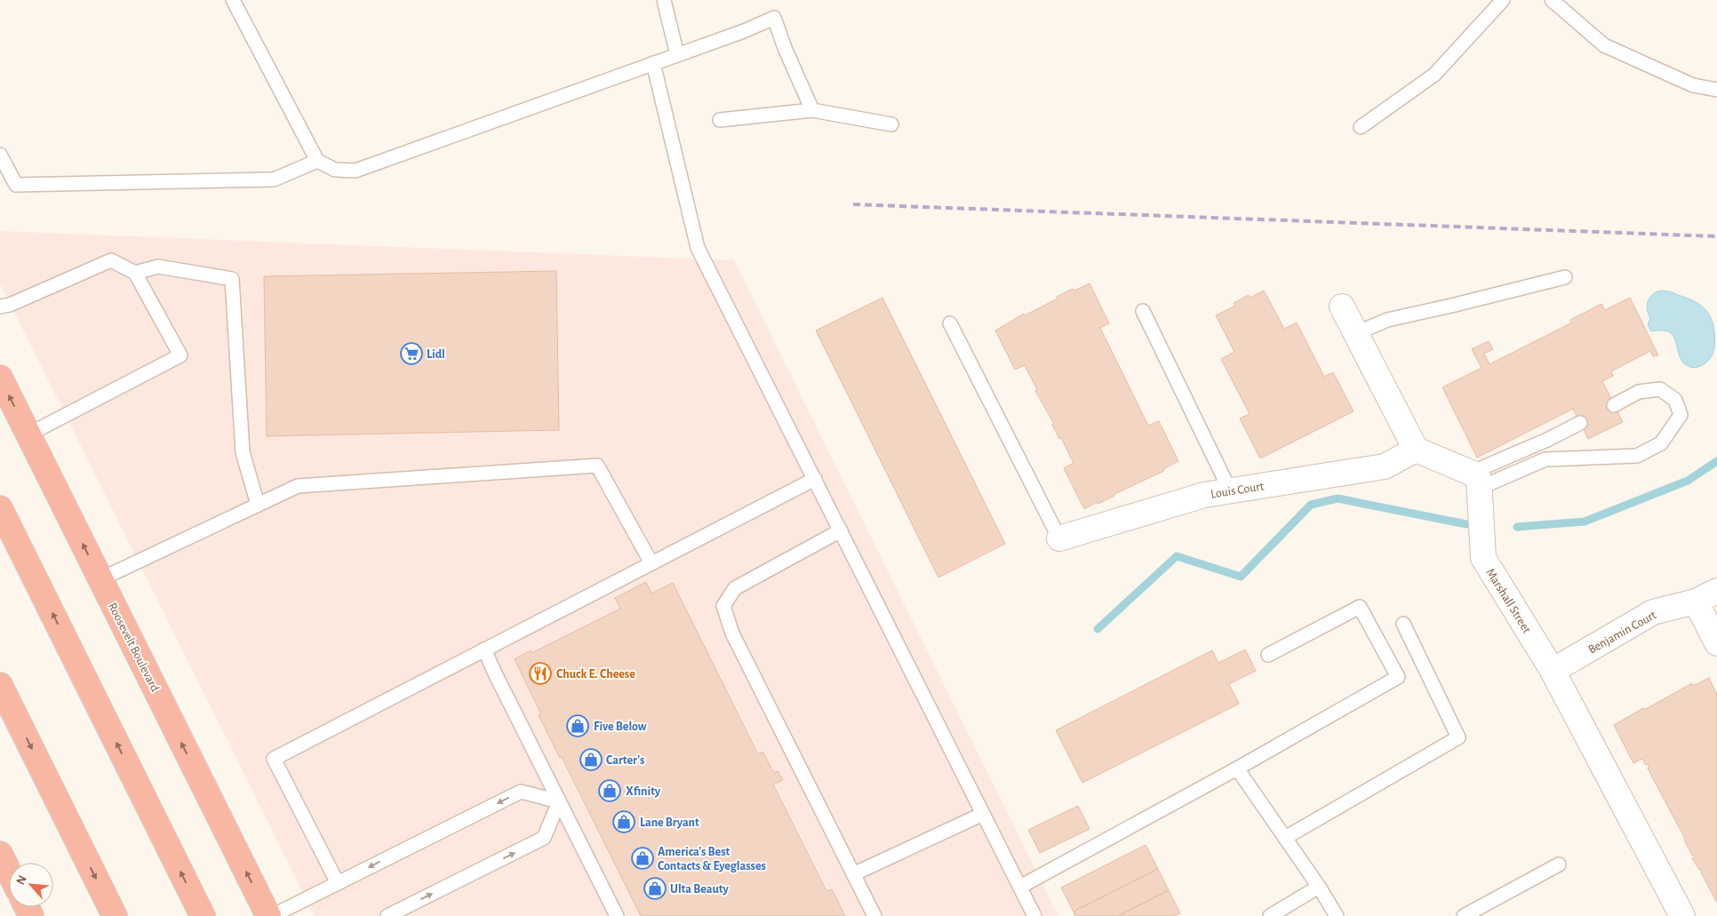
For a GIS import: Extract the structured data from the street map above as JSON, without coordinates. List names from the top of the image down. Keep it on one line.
{"streets":{"highway":["Roosevelt Boulevard"],"street":["Louis Court","Marshall Street","Benjamin Court"]},"crossings":[["Marshall Street","Benjamin Court"]],"places":{"supermarket":["Lidl"],"restaurant":["Chuck E. Cheese"],"shop":["Five Below","Carter's","Xfinity","Lane Bryant","America's Best Contacts & Eyeglasses","Ulta Beauty"]},"north":"top left"}
